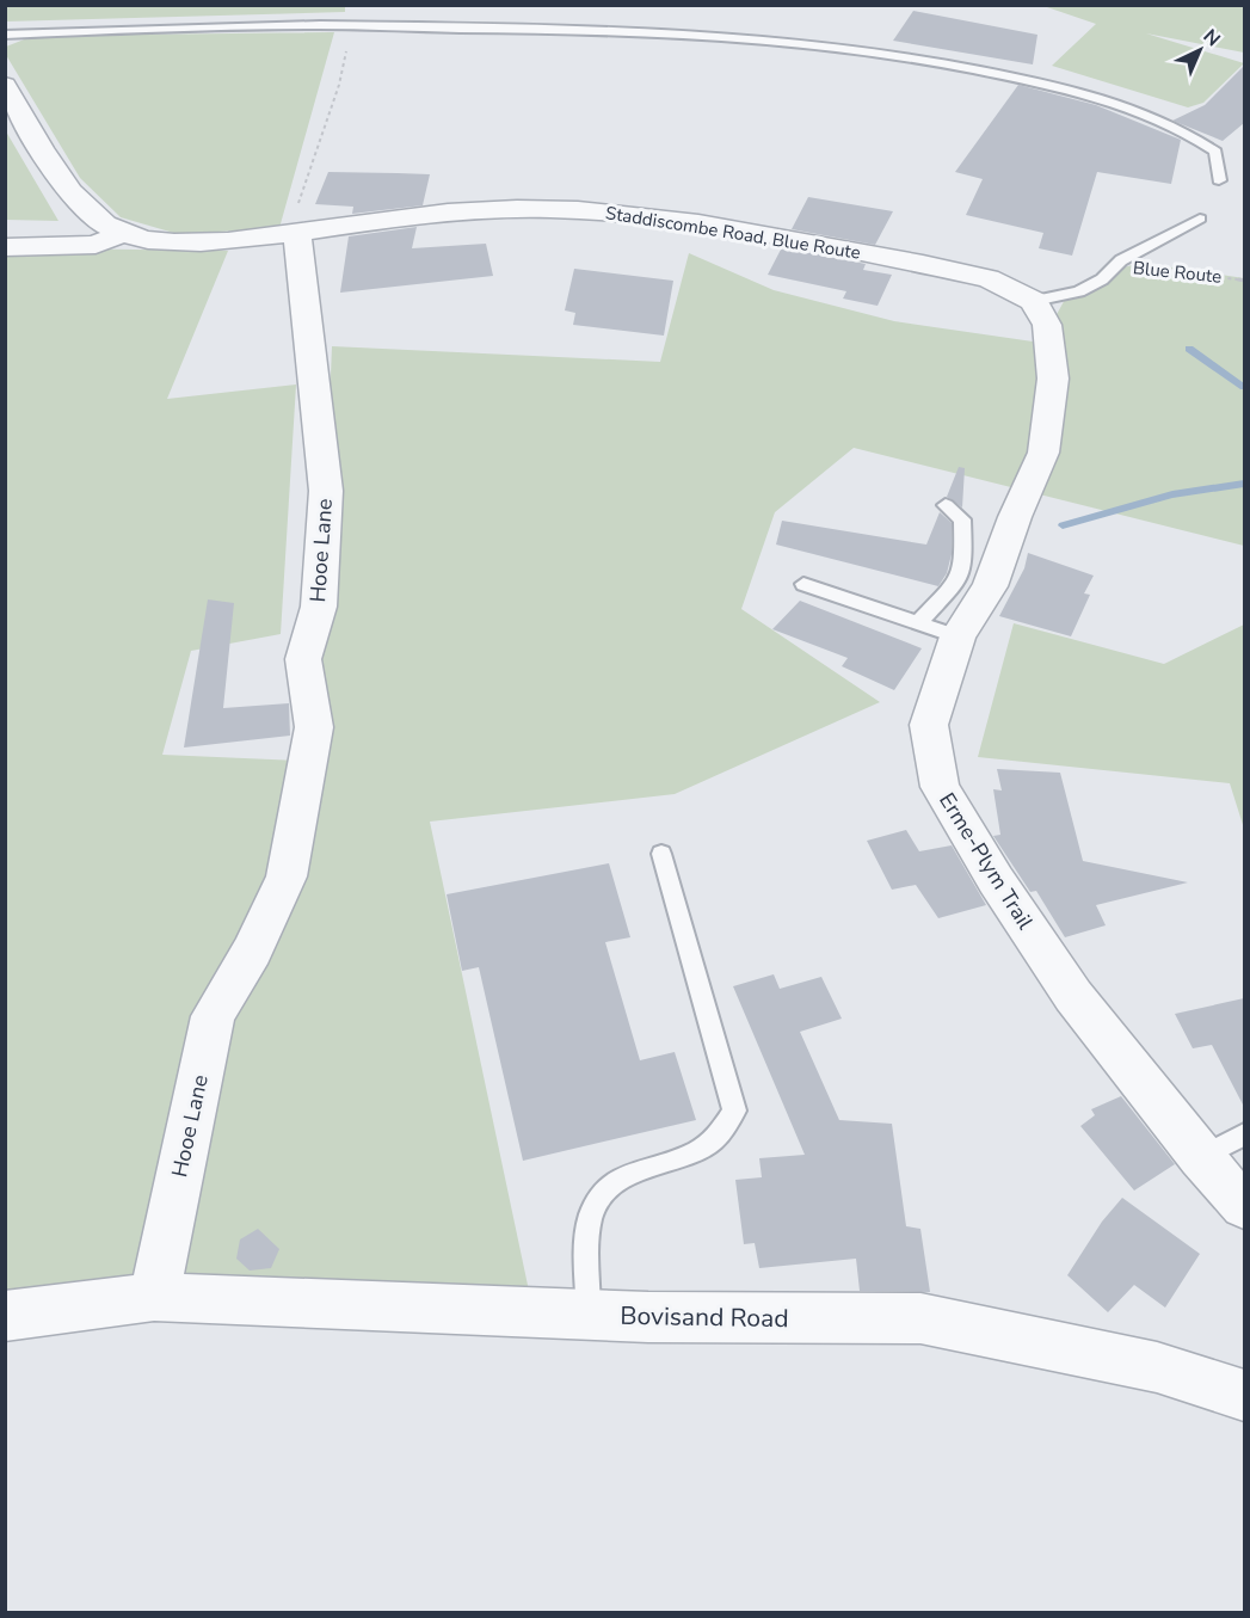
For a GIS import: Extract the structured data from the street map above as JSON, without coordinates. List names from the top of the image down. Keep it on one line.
{"streets":{"street":["Staddiscombe Road, Blue Route","Hooe Lane","Erme-Plym Trail","Bovisand Road"],"lane":["Blue Route"]},"crossings":[["Staddiscombe Road, Blue Route","Blue Route"],["Staddiscombe Road, Blue Route","Hooe Lane"],["Staddiscombe Road, Blue Route","Erme-Plym Trail"],["Blue Route","Erme-Plym Trail"],["Hooe Lane","Bovisand Road"]],"north":"top right"}
